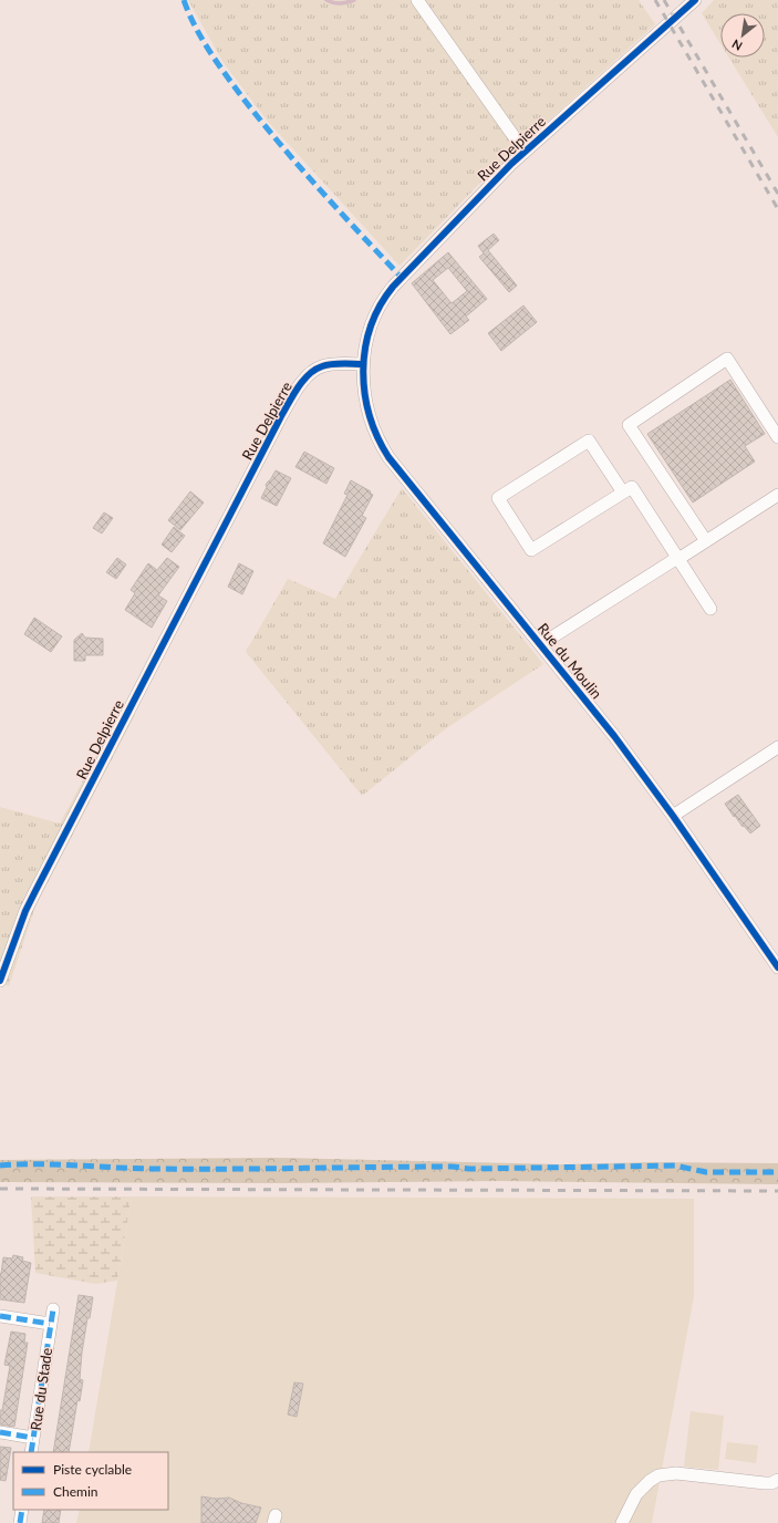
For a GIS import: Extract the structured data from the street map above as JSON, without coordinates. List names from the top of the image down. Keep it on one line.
{"streets":{"street":["Rue Delpierre","Rue du Moulin","Rue du Stade"]},"crossings":[["Rue Delpierre","Rue du Moulin"]],"legend":["Piste cyclable","Chemin"],"north":"bottom left"}
